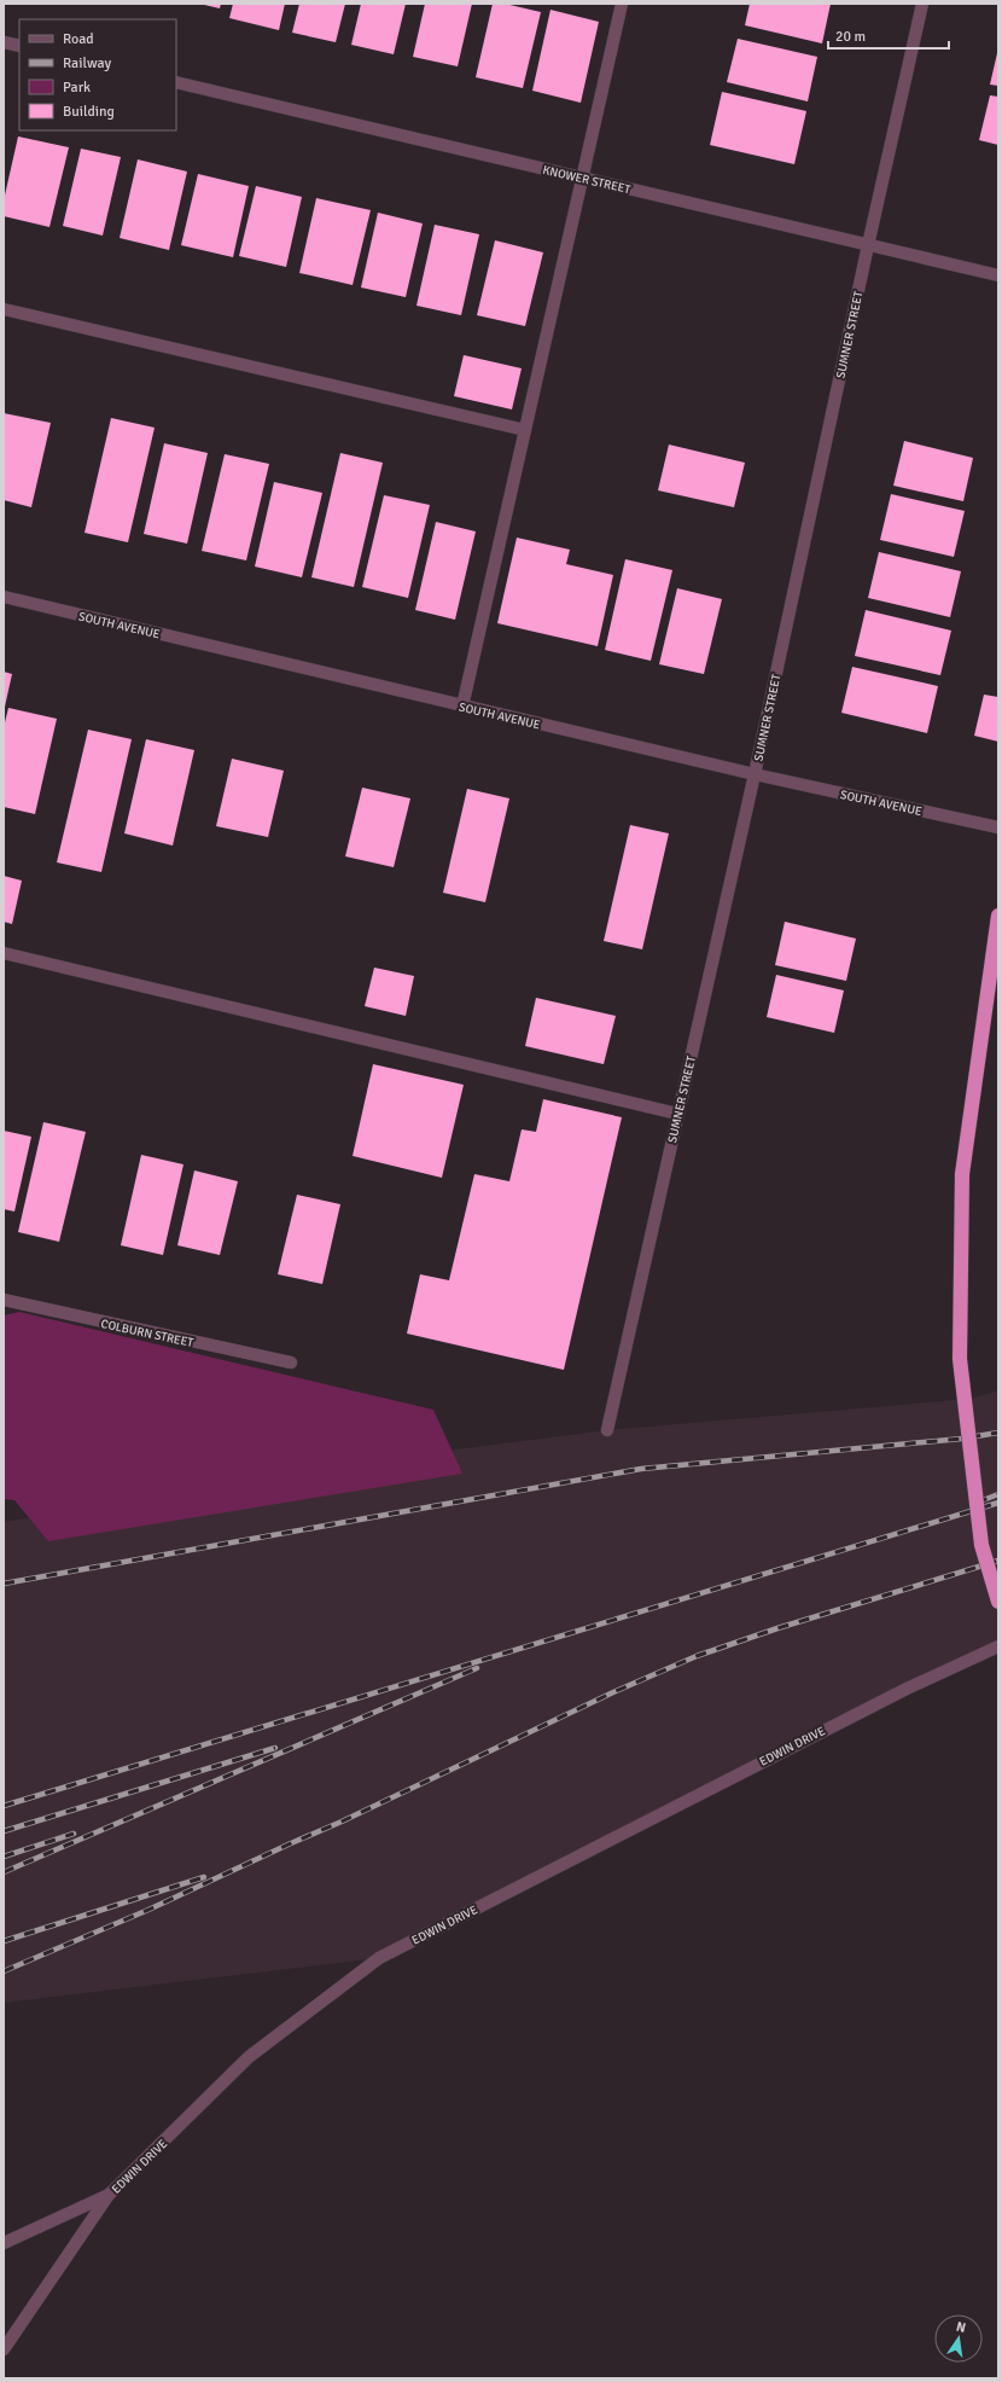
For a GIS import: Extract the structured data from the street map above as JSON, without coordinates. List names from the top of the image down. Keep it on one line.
{"streets":{"street":["KNOWER STREET","SUMNER STREET","SOUTH AVENUE","COLBURN STREET","EDWIN DRIVE"]},"crossings":[["KNOWER STREET","SUMNER STREET"],["SUMNER STREET","SOUTH AVENUE"]],"legend":["Road","Railway","Park","Building"],"scale_bar":"20 m","north":"top"}
